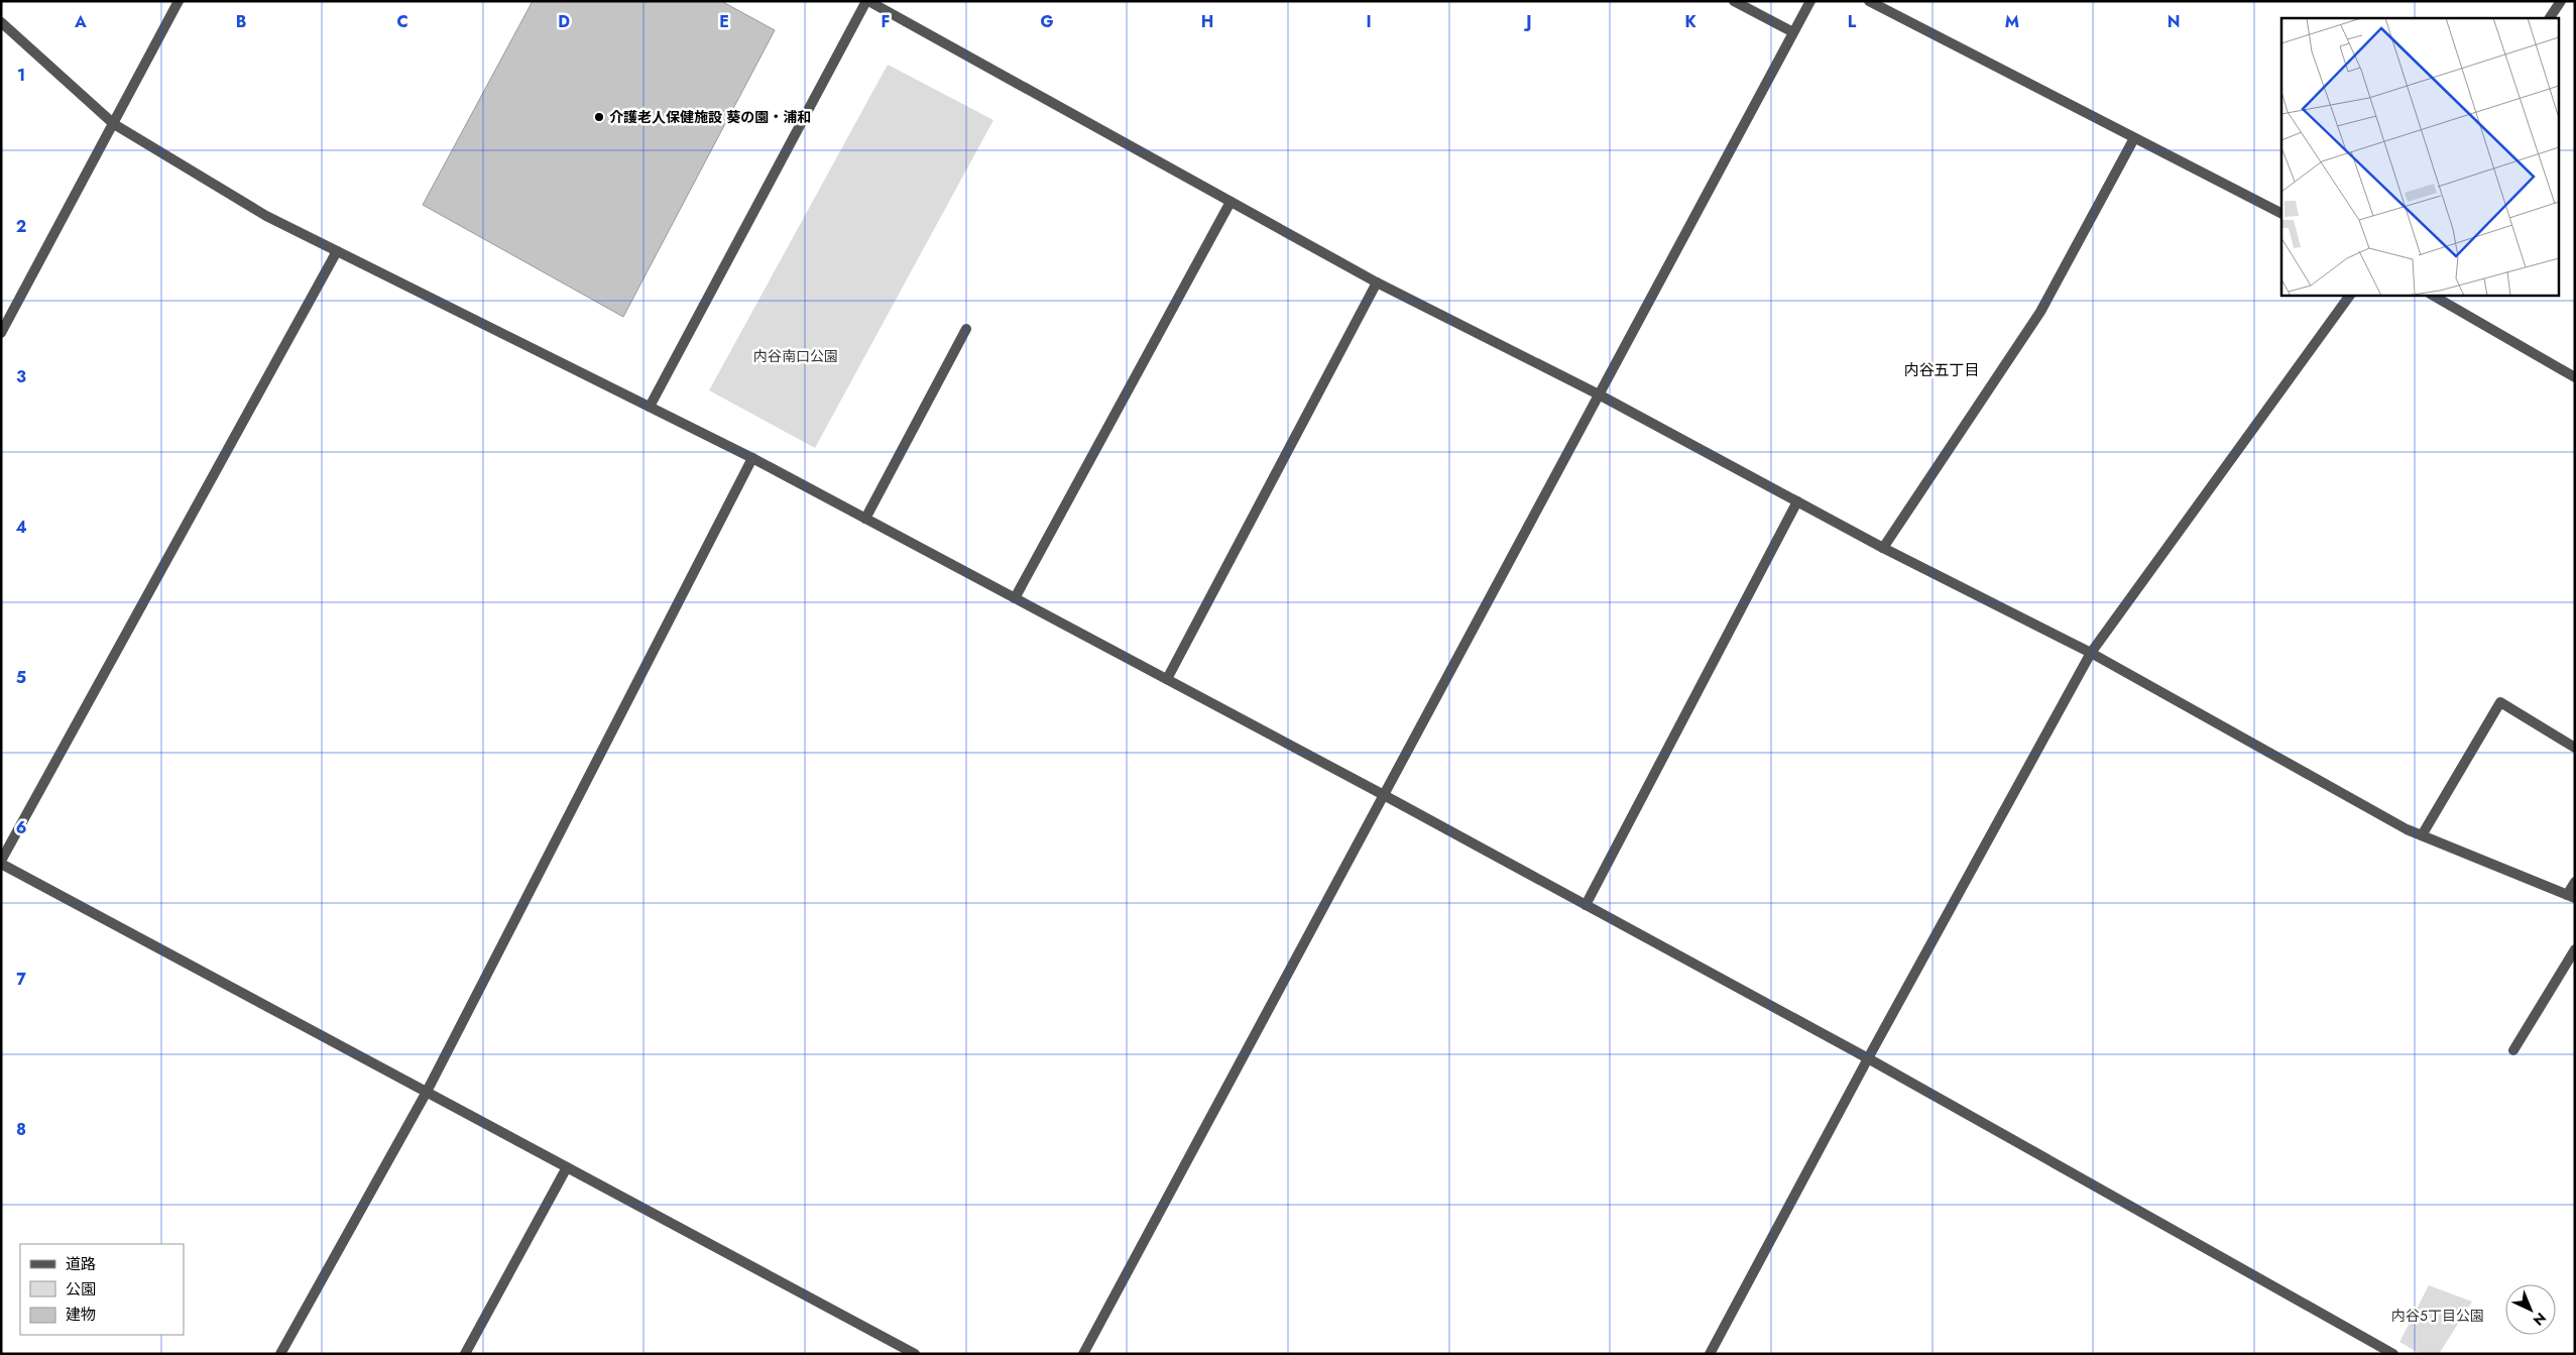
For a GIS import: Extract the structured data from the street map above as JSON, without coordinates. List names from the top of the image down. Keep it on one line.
{"districts":["内谷五丁目"],"parks":["内谷南口公園","内谷5丁目公園"],"places":["介護老人保健施設 葵の園・浦和"],"legend":["道路","公園","建物"],"north":"bottom right","grid":{"columns":["A","B","C","D","E","F","G","H","I","J","K","L","M","N"],"rows":["1","2","3","4","5","6","7","8"]}}
